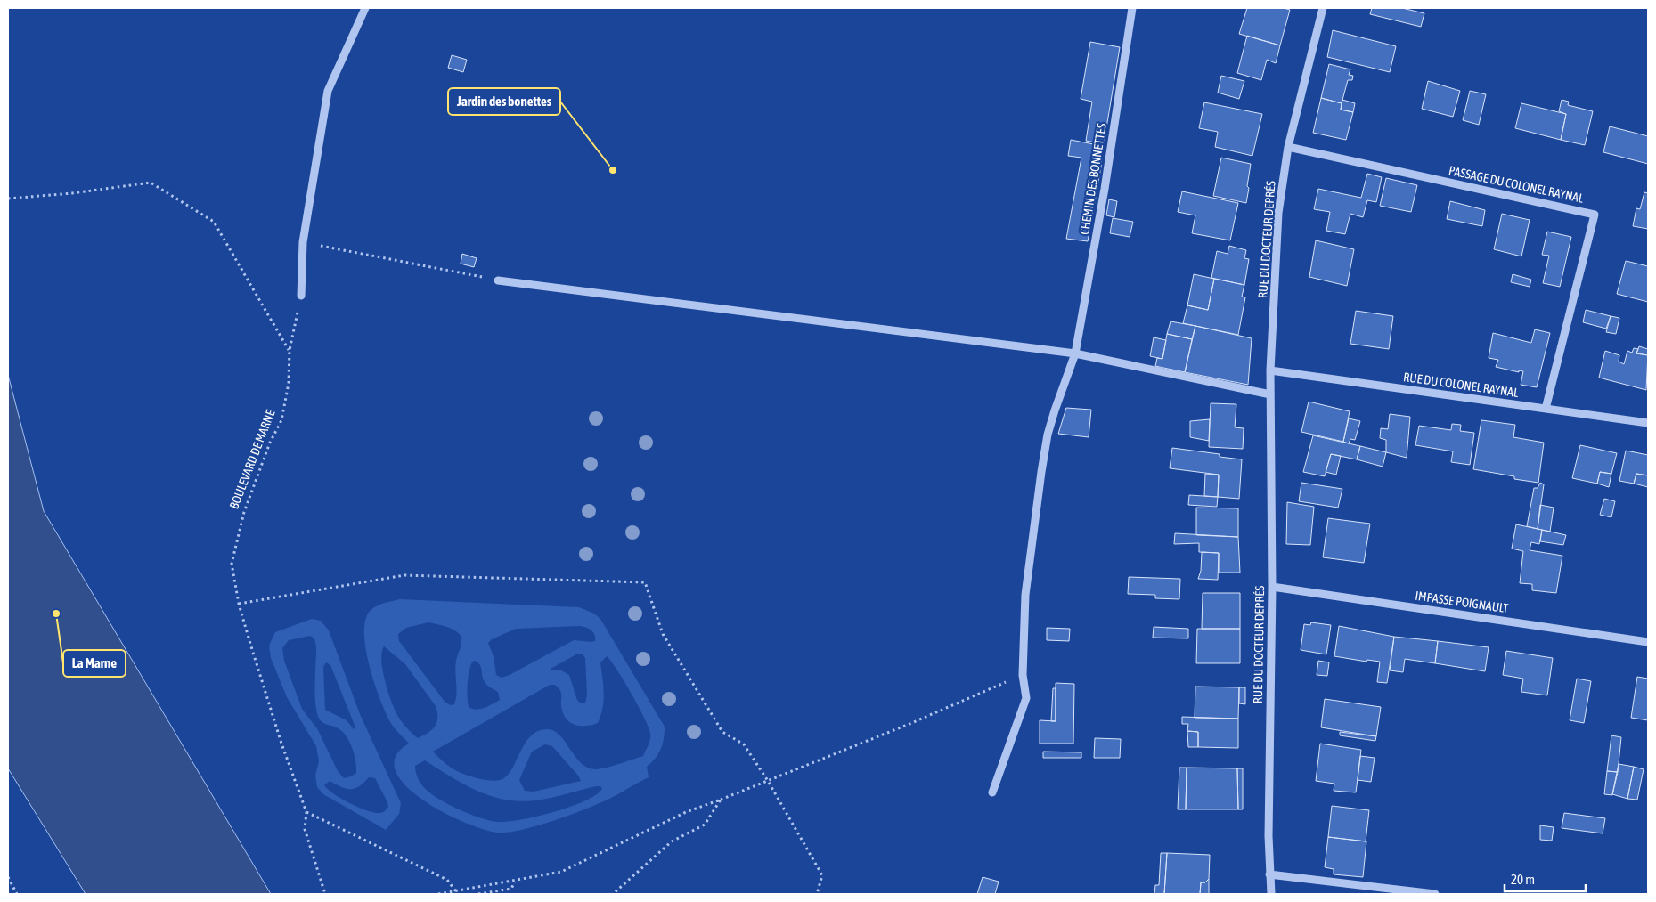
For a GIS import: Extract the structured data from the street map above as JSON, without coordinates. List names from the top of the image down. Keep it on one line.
{"streets":{"street":["CHEMIN DES BONNETTES","PASSAGE DU COLONEL RAYNAL","RUE DU DOCTEUR DEPRÉS","RUE DU COLONEL RAYNAL","IMPASSE POIGNAULT"],"path":["BOULEVARD DE MARNE"]},"crossings":[["PASSAGE DU COLONEL RAYNAL","RUE DU DOCTEUR DEPRÉS"],["PASSAGE DU COLONEL RAYNAL","RUE DU COLONEL RAYNAL"],["RUE DU DOCTEUR DEPRÉS","RUE DU COLONEL RAYNAL"],["RUE DU DOCTEUR DEPRÉS","IMPASSE POIGNAULT"]],"places":["Jardin des bonettes","La Marne"],"scale_bar":"20 m"}
